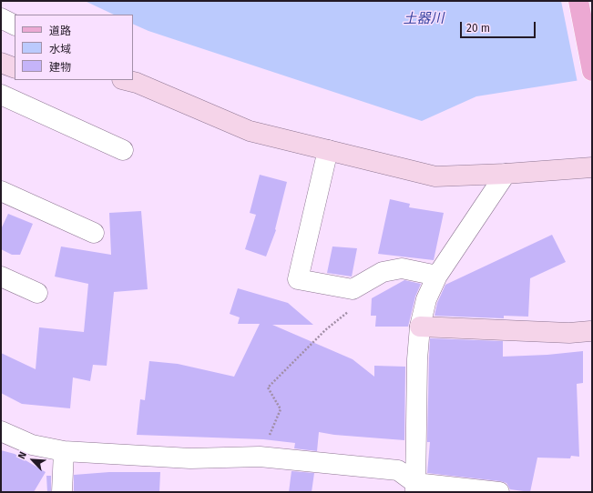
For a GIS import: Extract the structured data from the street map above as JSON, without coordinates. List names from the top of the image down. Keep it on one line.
{"water":["土器川"],"legend":["道路","水域","建物"],"scale_bar":"20 m","north":"top left"}
